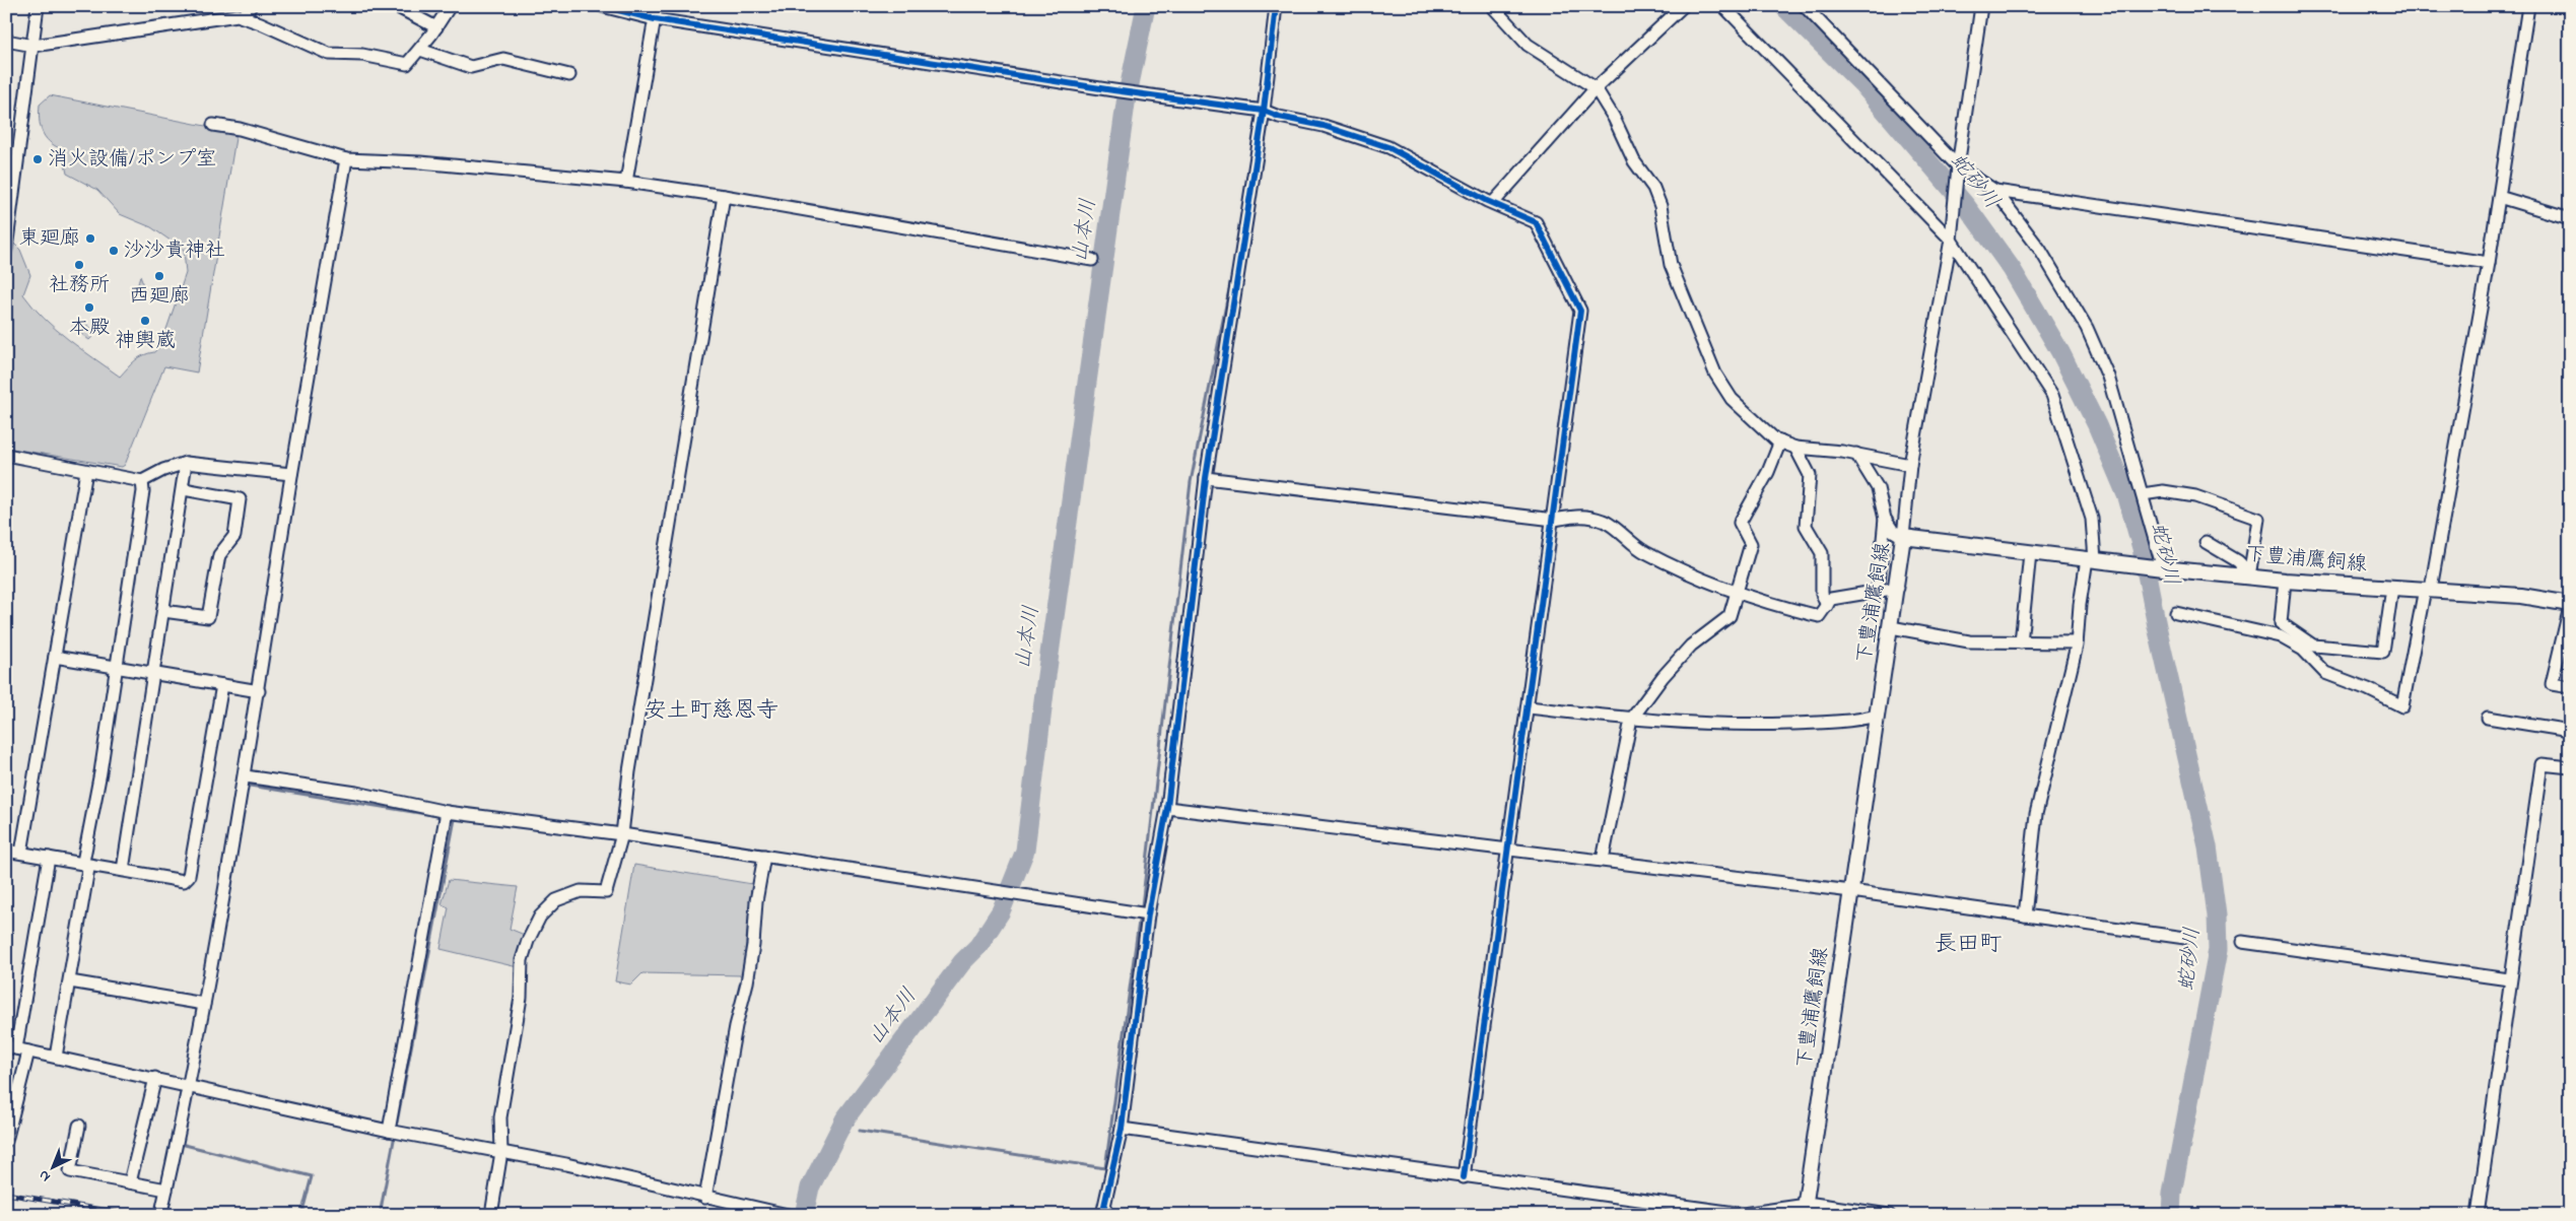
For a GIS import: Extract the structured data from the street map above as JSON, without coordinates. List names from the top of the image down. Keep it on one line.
{"streets":{"main road":["下豊浦鷹飼線"]},"districts":["安土町慈恩寺","長田町"],"water":["蛇砂川","山本川"],"places":["消火設備/ポンプ室","東廻廊","沙沙貴神社","社務所","西廻廊","本殿","神輿蔵"],"north":"bottom left"}
